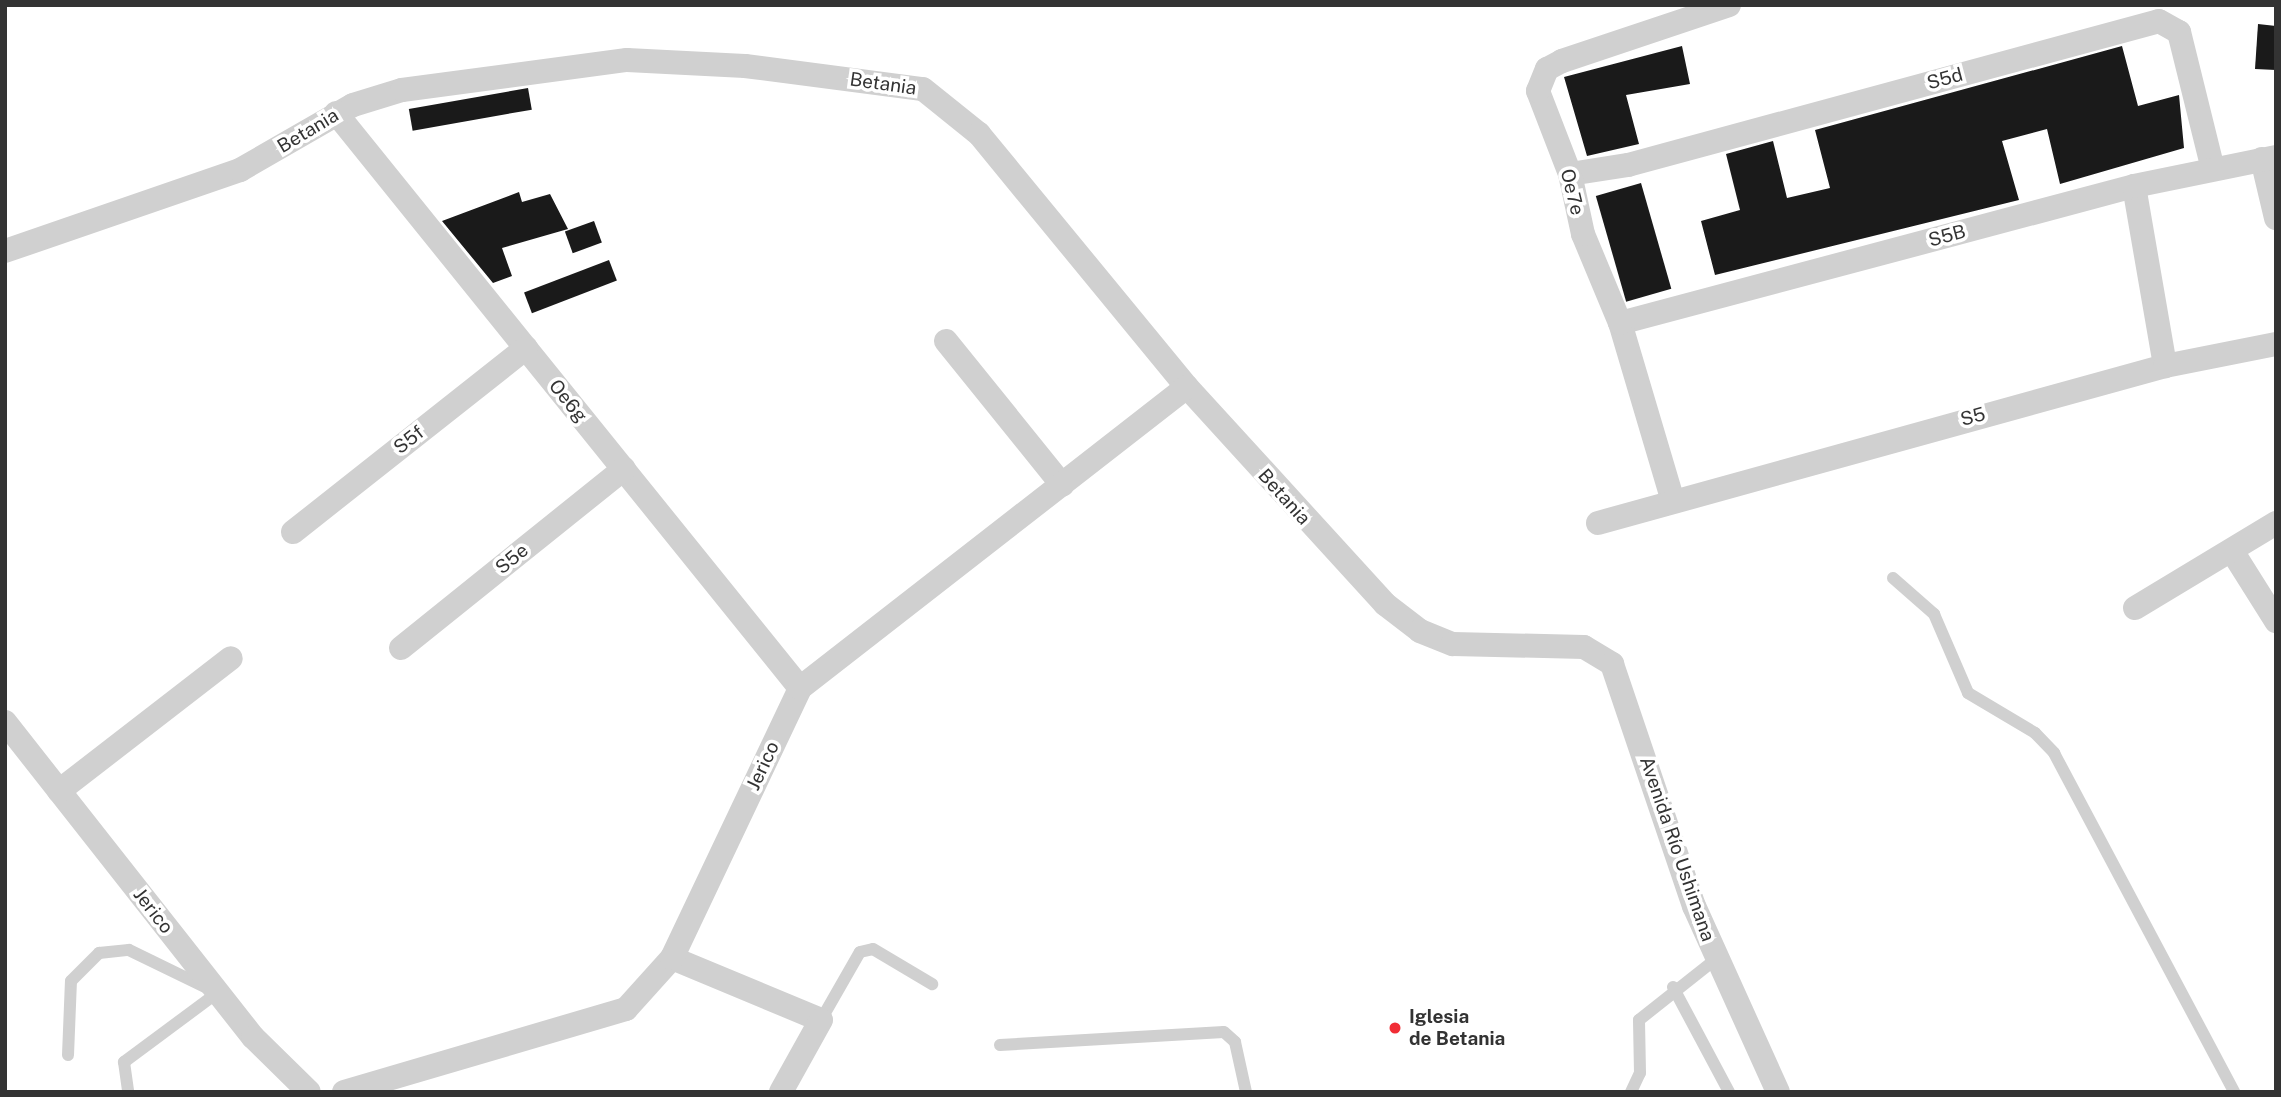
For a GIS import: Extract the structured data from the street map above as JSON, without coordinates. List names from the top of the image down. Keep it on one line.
{"streets":{"street":["S5d","Betania","Oe7e","S5B","Oe6g","S5","S5f","S5e","Jerico","Avenida Río Ushimana"]},"crossings":[["S5d","Oe7e"],["S5d","S5B"],["Betania","Oe6g"],["Betania","Jerico"],["Betania","Avenida Río Ushimana"],["Oe7e","S5B"],["Oe7e","S5"],["Oe6g","S5f"],["Oe6g","S5e"],["Oe6g","Jerico"]],"places":["Iglesia de Betania"]}
